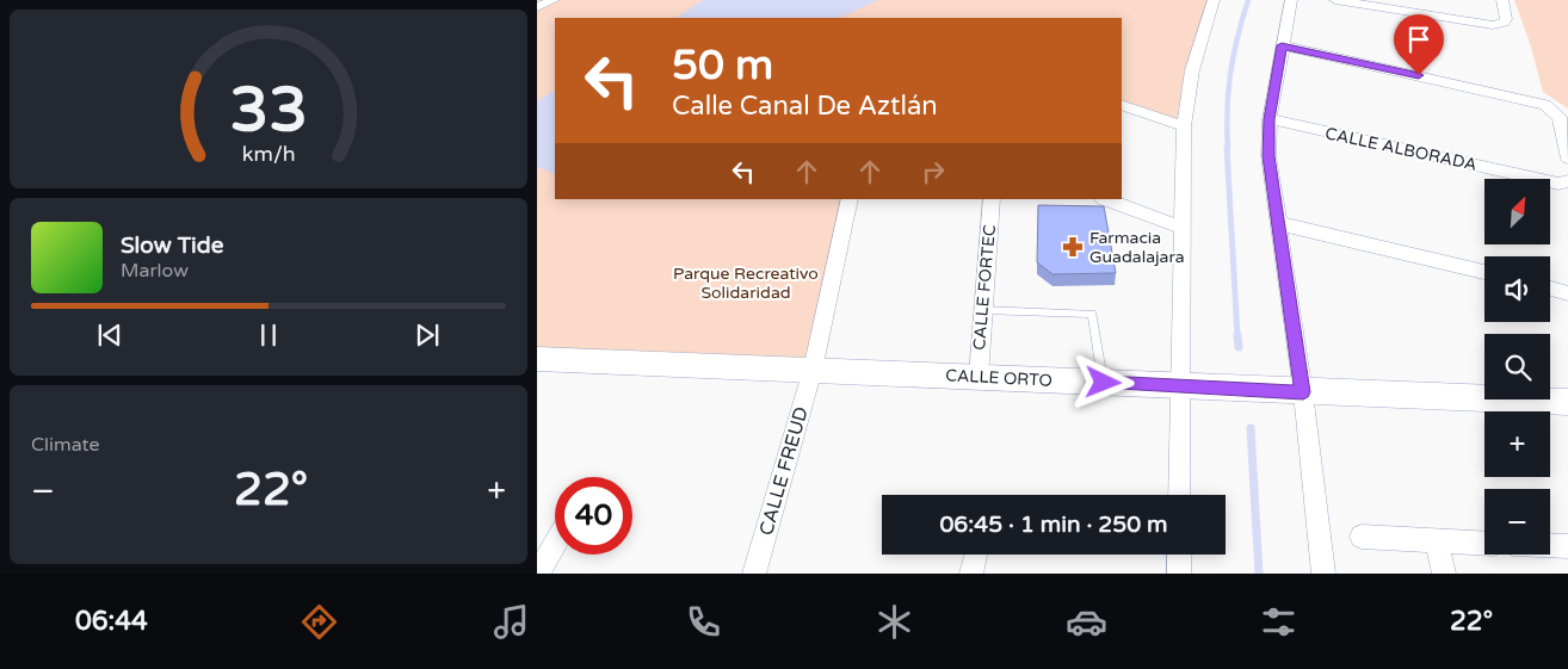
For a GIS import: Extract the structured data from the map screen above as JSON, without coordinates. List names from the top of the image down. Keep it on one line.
{"streets":{"street":["CALLE ALBORADA","CALLE FORTEC","CALLE ORTO","CALLE FREUD"]},"crossings":[["CALLE FORTEC","CALLE ORTO"],["CALLE ORTO","CALLE FREUD"]],"parks":["Parque Recreativo Solidaridad"],"places":{"pharmacy":["Farmacia Guadalajara"]},"north":"top right","page":{"turn":["50 m","Calle Canal De Aztlán"],"map_buttons":["+","−"],"song":["Slow Tide","Marlow"],"tile":"Climate","heat":["−","22°","+"],"limit":"40","trip":"06:45 · 1 min · 250 m","tabs":["06:44","22°"],"gauge":["33","km/h"]}}
